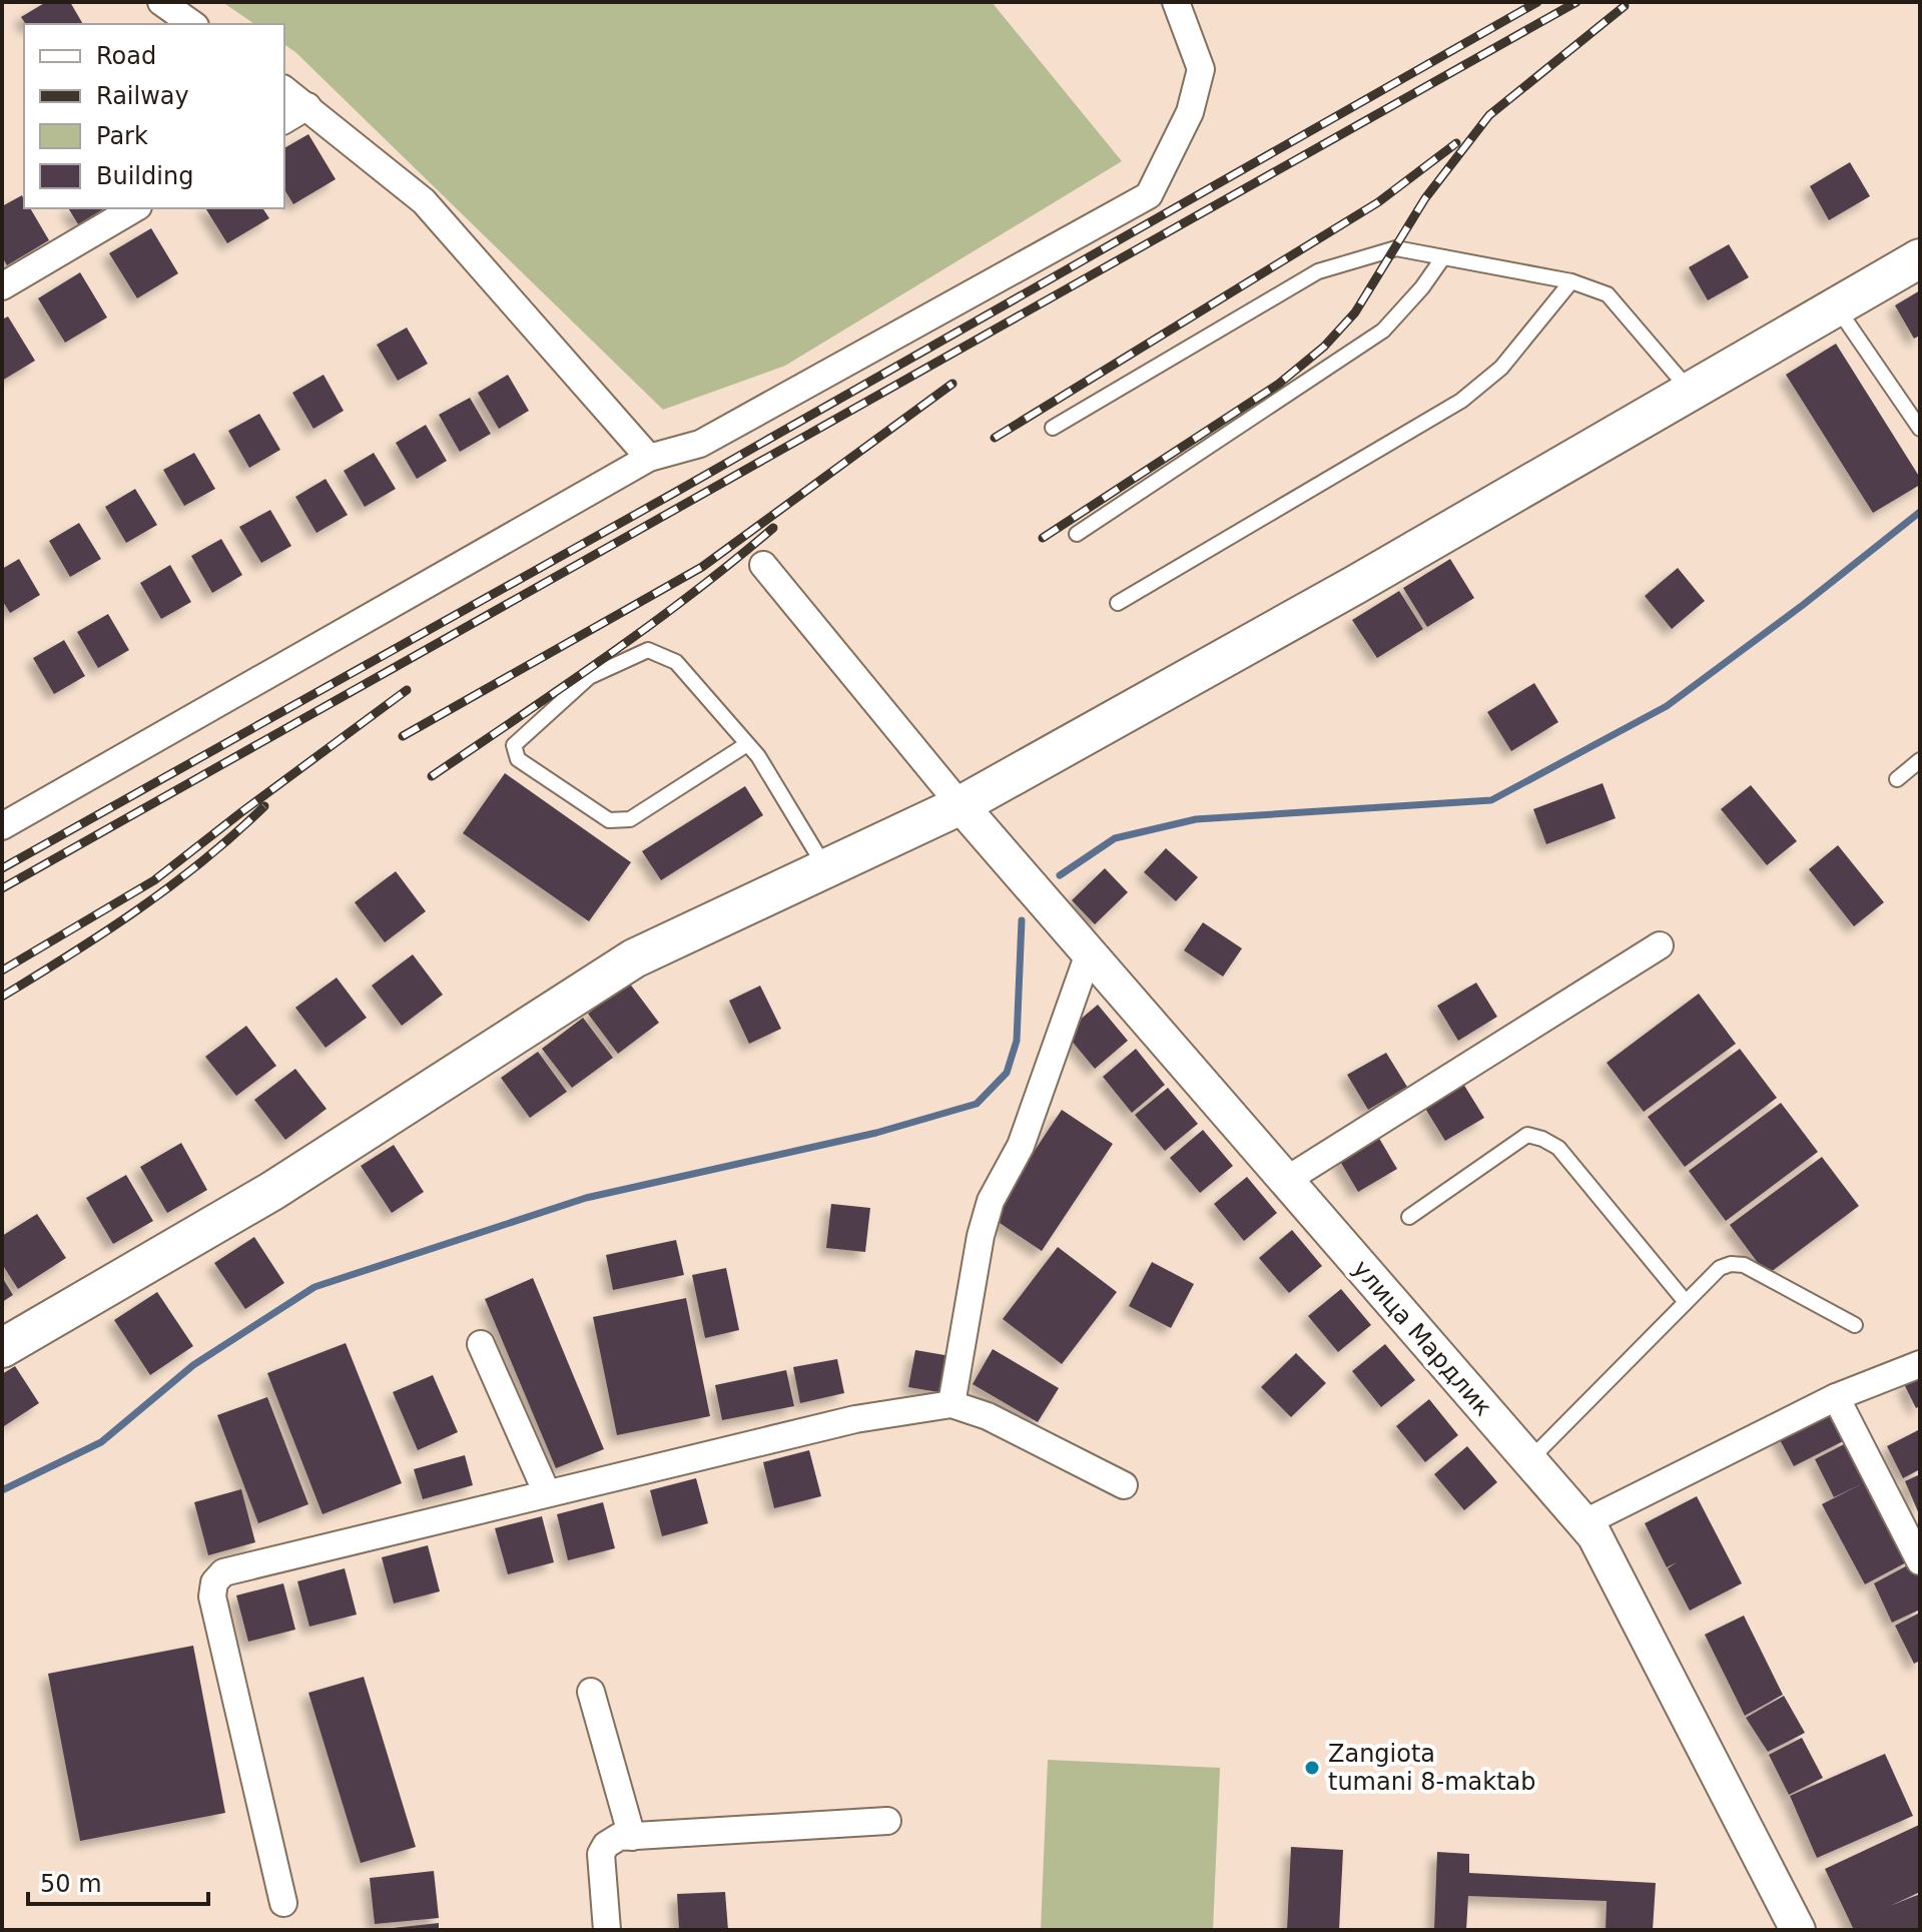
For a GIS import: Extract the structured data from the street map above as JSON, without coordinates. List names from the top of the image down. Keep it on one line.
{"streets":{"street":["улица Мардлик"]},"places":["Zangiota tumani 8-maktab"],"legend":["Road","Railway","Park","Building"],"scale_bar":"50 m"}
